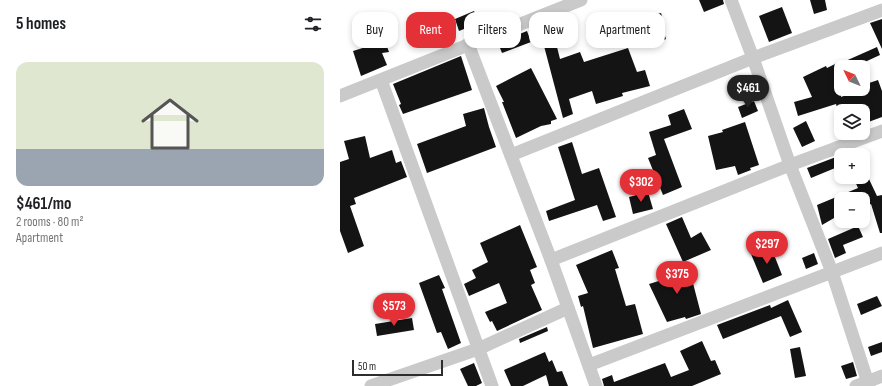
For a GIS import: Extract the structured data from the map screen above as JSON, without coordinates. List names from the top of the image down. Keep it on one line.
{"scale_bar":"50 m","north":"top left","page":{"heading":"5 homes","chip":["Buy","Rent","Filters","New","Apartment"],"list":[{"name":"$461/mo","note":"2 rooms · 80 m² · Apartment"}],"map_buttons":["+","−"],"price":["$461","$302","$297","$375","$573"],"scale":"50 m"}}
